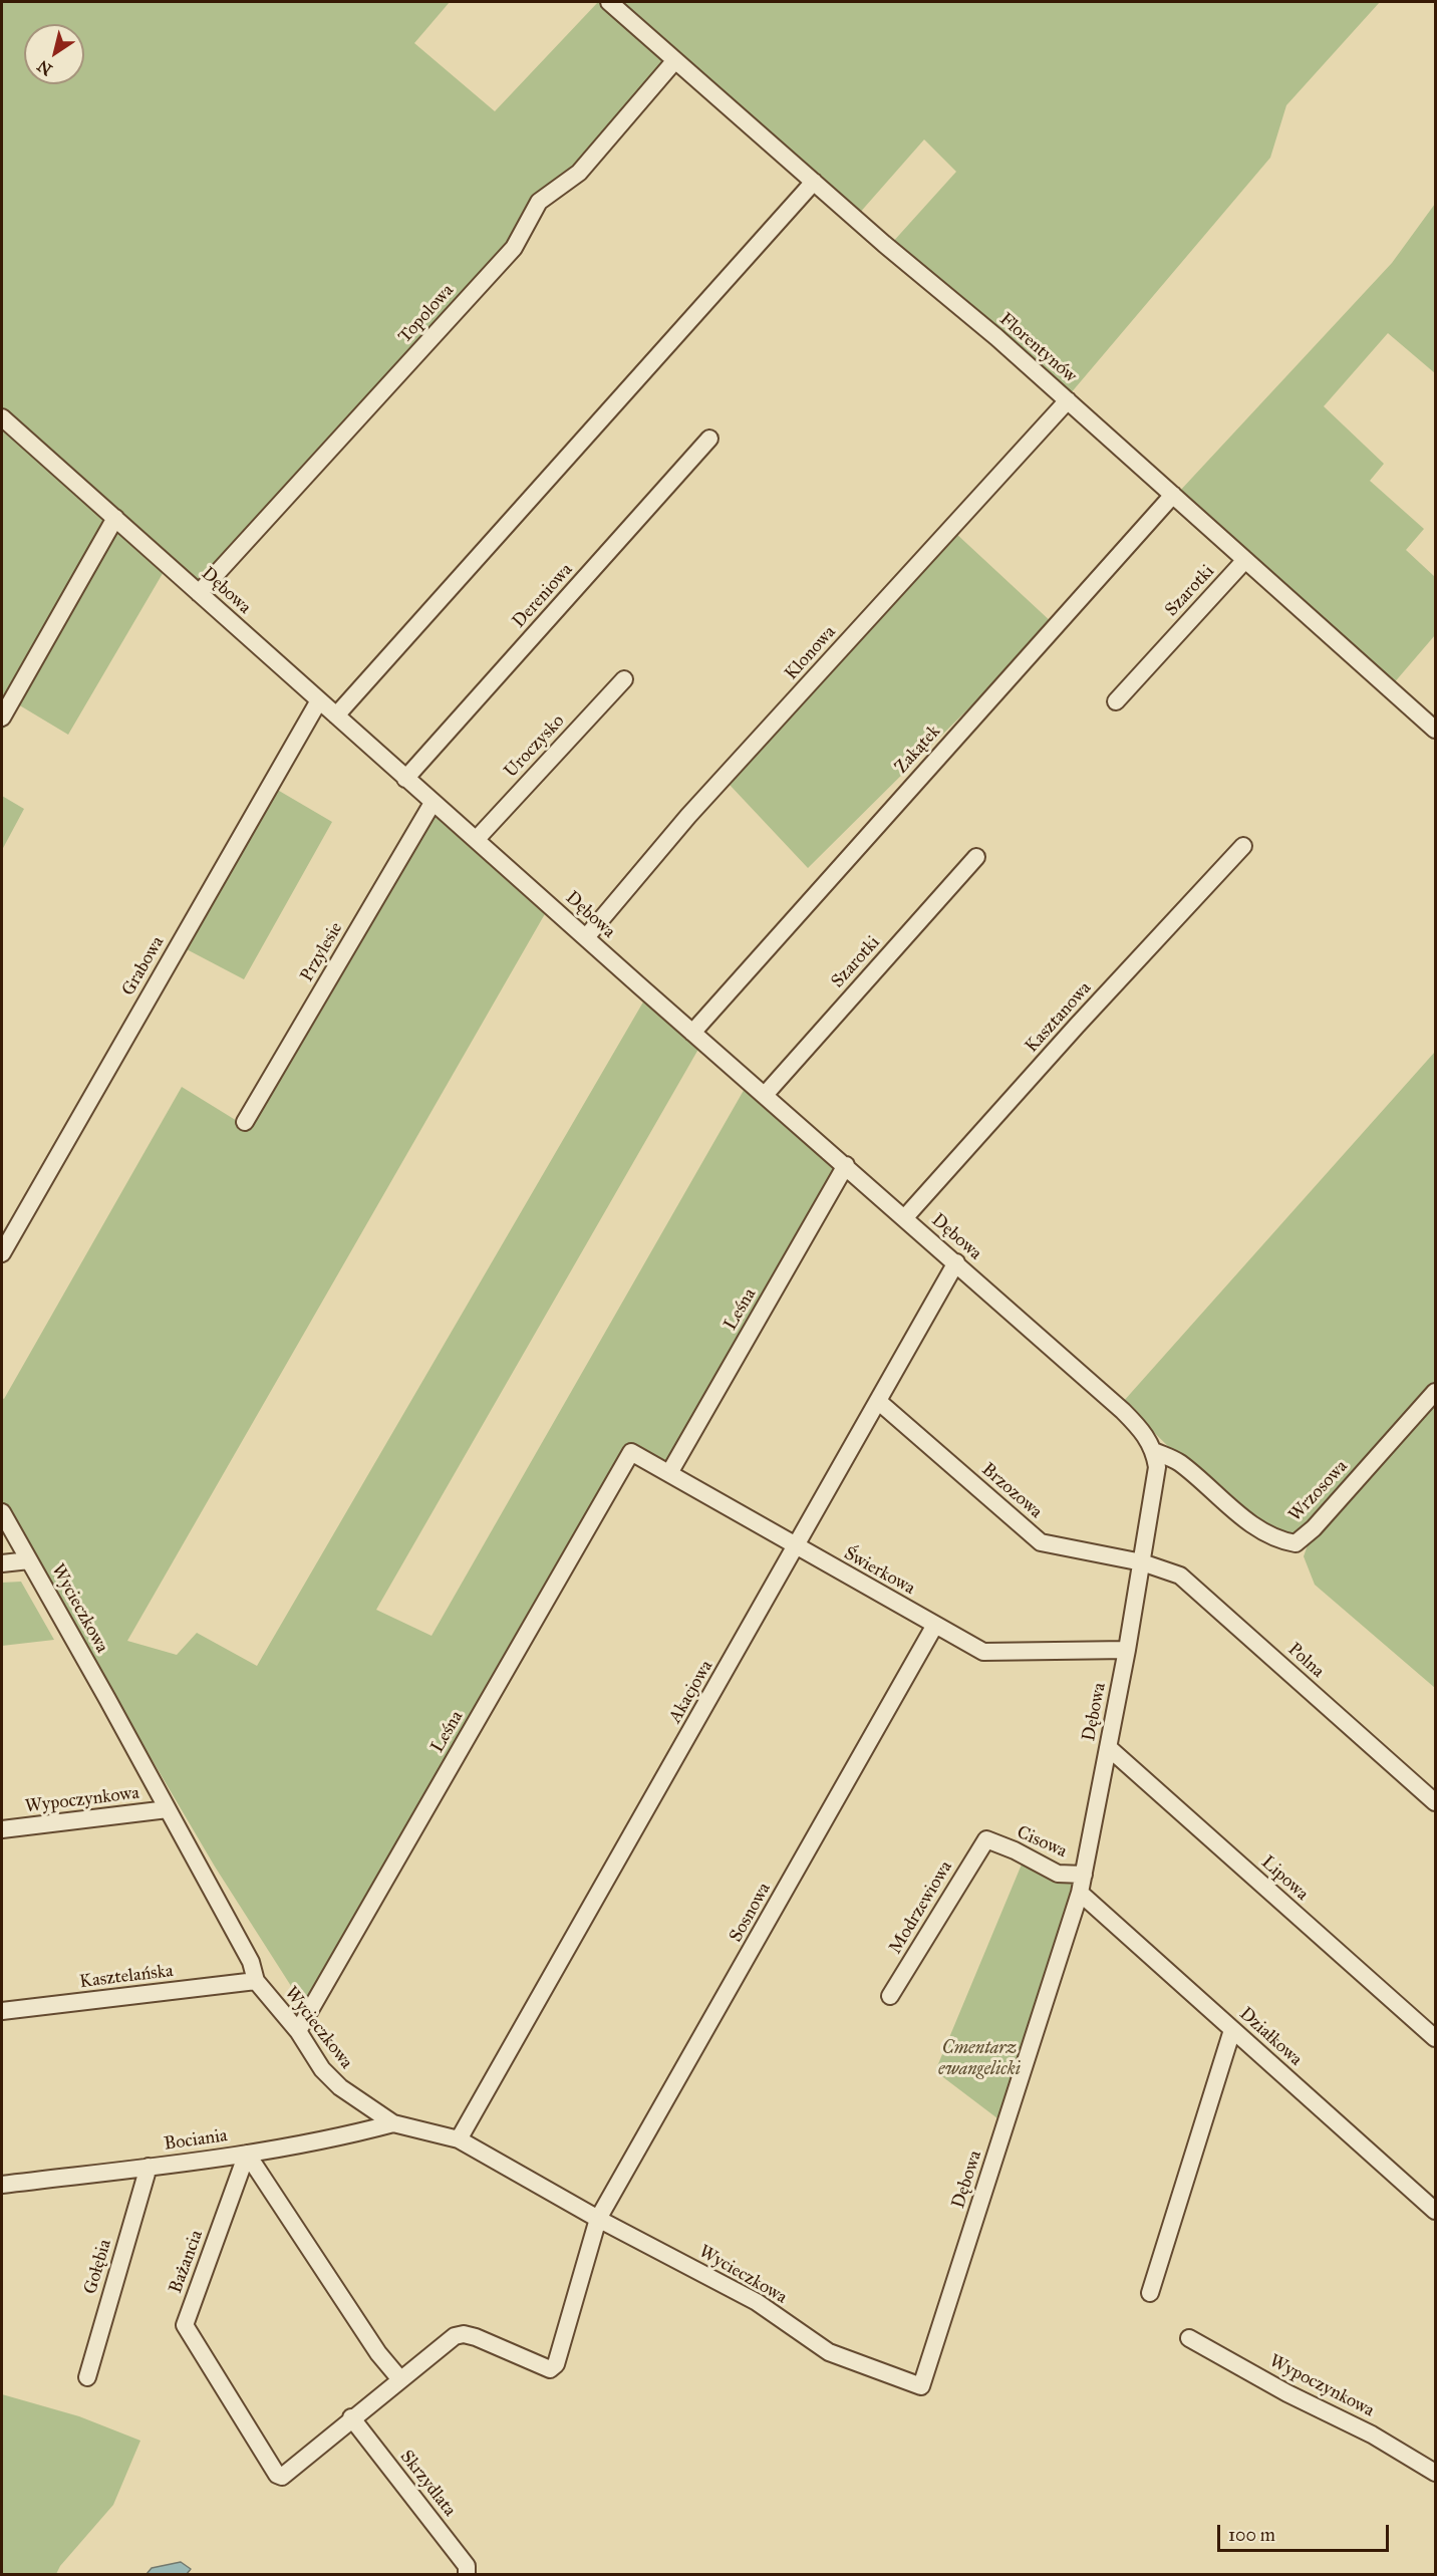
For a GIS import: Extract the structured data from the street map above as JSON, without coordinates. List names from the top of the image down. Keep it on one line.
{"streets":{"street":["Topolowa","Florentynów","Dębowa","Szarotki","Dereniowa","Klonowa","Uroczysko","Zakątek","Przylesie","Grabowa","Kasztanowa","Leśna","Brzozowa","Wrzosowa","Świerkowa","Wycieczkowa","Polna","Akacjowa","Wypoczynkowa","Cisowa","Lipowa","Modrzewiowa","Sosnowa","Kasztelańska","Działkowa","Bociania","Bażancia","Gołębia","Skrzydlata"]},"crossings":[["Topolowa","Florentynów"],["Topolowa","Dębowa"],["Florentynów","Szarotki"],["Florentynów","Klonowa"],["Florentynów","Zakątek"],["Dębowa","Szarotki"],["Dębowa","Dereniowa"],["Dębowa","Klonowa"],["Dębowa","Uroczysko"],["Dębowa","Zakątek"],["Dębowa","Przylesie"],["Dębowa","Grabowa"],["Dębowa","Kasztanowa"],["Dębowa","Leśna"],["Dębowa","Brzozowa"],["Dębowa","Wrzosowa"],["Dębowa","Świerkowa"],["Dębowa","Wycieczkowa"],["Dębowa","Polna"],["Dębowa","Akacjowa"],["Dębowa","Cisowa"],["Dębowa","Lipowa"],["Dębowa","Działkowa"],["Leśna","Świerkowa"],["Leśna","Wycieczkowa"],["Brzozowa","Polna"],["Brzozowa","Akacjowa"],["Świerkowa","Akacjowa"],["Świerkowa","Sosnowa"],["Wycieczkowa","Akacjowa"],["Wycieczkowa","Wypoczynkowa"],["Wycieczkowa","Sosnowa"],["Wycieczkowa","Kasztelańska"],["Wycieczkowa","Bociania"],["Wycieczkowa","Bażancia"],["Cisowa","Modrzewiowa"],["Sosnowa","Bażancia"],["Bociania","Bażancia"],["Bociania","Gołębia"],["Bażancia","Skrzydlata"]],"parks":["Cmentarz ewangelicki"],"scale_bar":"100 m","north":"bottom left"}
